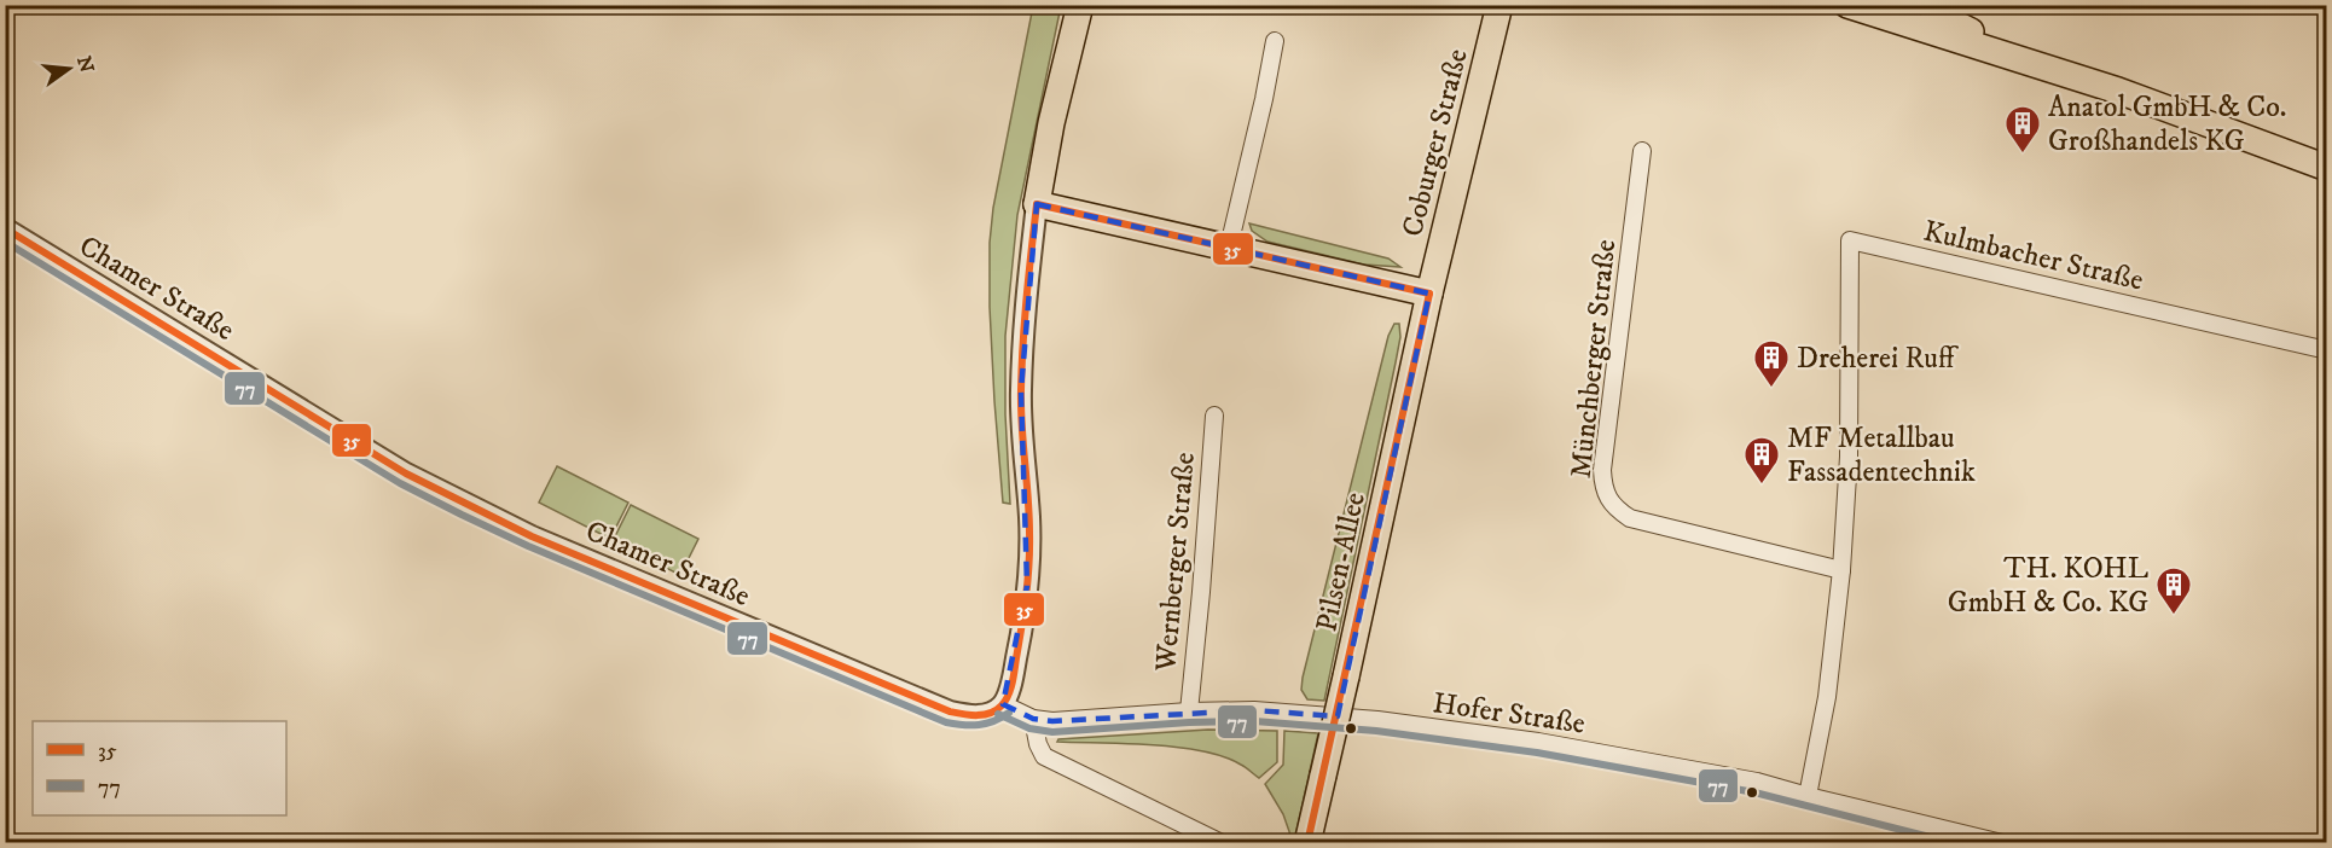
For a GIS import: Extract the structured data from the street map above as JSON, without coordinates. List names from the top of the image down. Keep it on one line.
{"streets":{"main road":["Coburger Straße","Pilsen-Allee"],"street":["Kulmbacher Straße","Chamer Straße","Münchberger Straße","Wernberger Straße","Hofer Straße"]},"crossings":[["Coburger Straße","Pilsen-Allee"],["Kulmbacher Straße","Münchberger Straße"],["Kulmbacher Straße","Hofer Straße"],["Chamer Straße","Hofer Straße"],["Wernberger Straße","Hofer Straße"]],"places":{"building":["Anatol GmbH & Co. Großhandels KG","Dreherei Ruff","MF Metallbau Fassadentechnik","TH. KOHL GmbH & Co. KG"]},"lines":["transit line 35","transit line 77"],"legend":["35","77"],"north":"right"}
